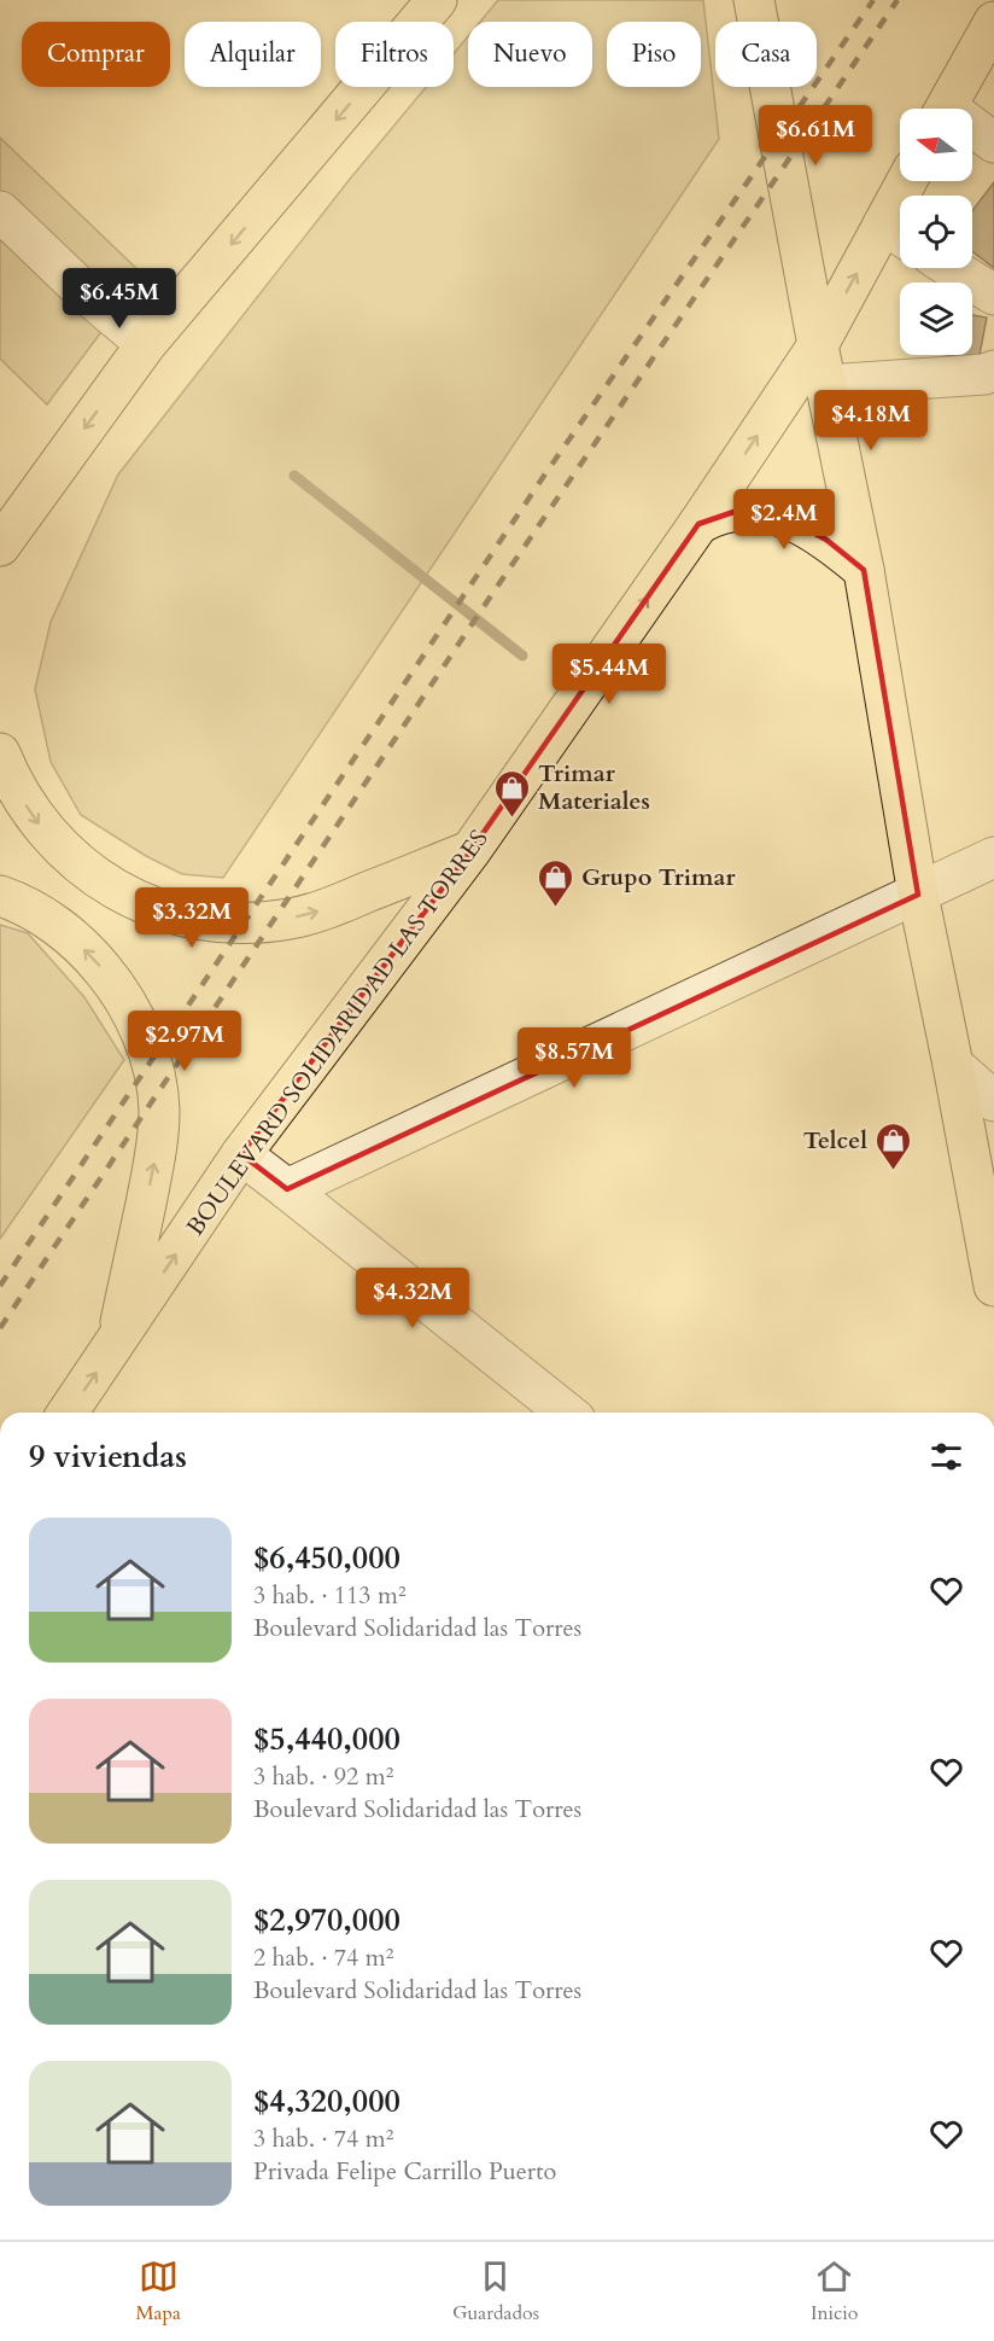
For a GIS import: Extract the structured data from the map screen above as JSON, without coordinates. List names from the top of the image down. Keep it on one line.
{"streets":{"main road":["BOULEVARD SOLIDARIDAD LAS TORRES"]},"one_way":["BOULEVARD SOLIDARIDAD LAS TORRES"],"places":{"shop":["Trimar Materiales","Grupo Trimar","Telcel"]},"north":"left","page":{"chip":["Comprar","Alquilar","Filtros","Nuevo","Piso","Casa"],"price":["$6.61M","$6.45M","$4.18M","$2.4M","$5.44M","$3.32M","$2.97M","$8.57M","$4.32M"],"heading":"9 viviendas","list":[{"name":"$6,450,000","note":"3 hab. · 113 m² · Boulevard Solidaridad las Torres"},{"name":"$5,440,000","note":"3 hab. · 92 m² · Boulevard Solidaridad las Torres"},{"name":"$2,970,000","note":"2 hab. · 74 m² · Boulevard Solidaridad las Torres"},{"name":"$4,320,000","note":"3 hab. · 74 m² · Privada Felipe Carrillo Puerto"}],"tabs":["Mapa","Guardados","Inicio"]}}
